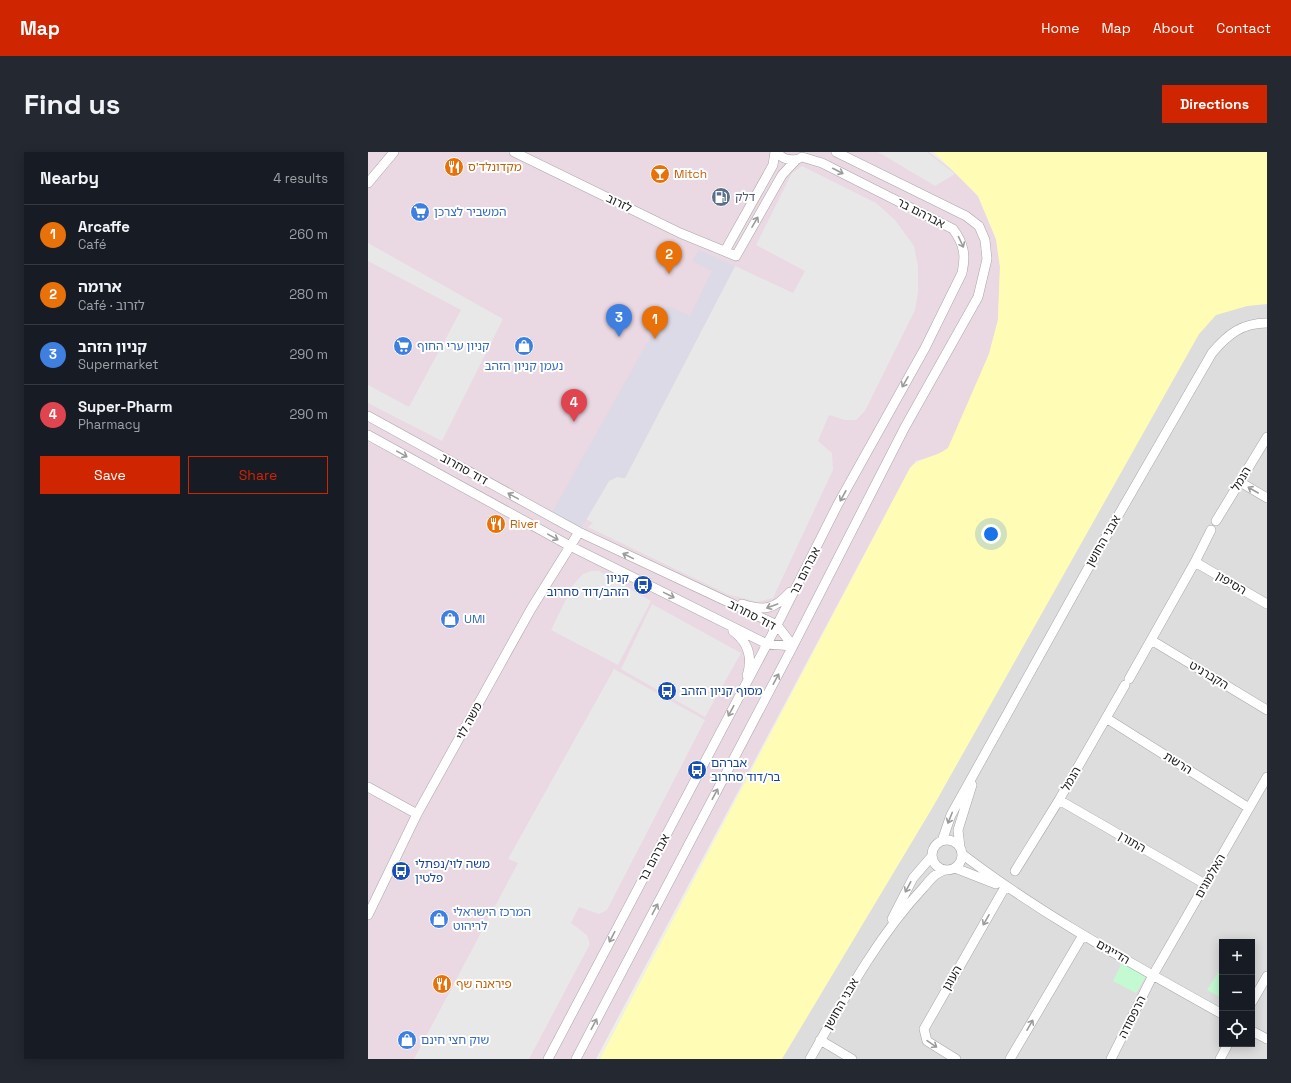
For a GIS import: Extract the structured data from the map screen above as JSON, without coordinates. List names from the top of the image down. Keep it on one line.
{"streets":{"street":["לזרוב","אברהם בר","דוד סחרוב","הנמל","אבני החושן","הסיפון","הקברניט","משה לוי","הרשת","התורן","האלמוגים","הדייגים","העוגן","הרפסודה"]},"crossings":[["לזרוב","אברהם בר"],["אברהם בר","דוד סחרוב"],["דוד סחרוב","משה לוי"],["הנמל","הסיפון"],["הנמל","הקברניט"],["הנמל","הרשת"],["הנמל","התורן"],["אבני החושן","הדייגים"],["הרשת","האלמוגים"],["התורן","האלמוגים"],["האלמוגים","הדייגים"],["האלמוגים","הרפסודה"],["הדייגים","העוגן"],["הדייגים","הרפסודה"]],"one_way":["העוגן"],"places":{"restaurant":["מקדונלד'ס","River","פיראנה שף"],"bar":["Mitch"],"fuel station":["דלק"],"supermarket":["המשביר לצרכן","קניון ערי החוף"],"shop":["נעמן קניון הזהב","UMI","המרכז הישראלי לריהוט","שוק חצי חינם"],"bus stop":["קניון הזהב/דוד סחרוב","מסוף קניון הזהב","אברהם בר/דוד סחרוב","משה לוי/נפתלי פלטין"]},"page":{"header":"Map","nav":["Home","Map","About","Contact"],"buttons":["Directions",["Save","Share"]],"title":"Find us","heading":["Nearby","4 results"],"list":[{"mark":"1","name":"Arcaffe","note":"Café","value":"260 m"},{"mark":"2","name":"ארומה","note":"Café · לזרוב","value":"280 m"},{"mark":"3","name":"קניון הזהב","note":"Supermarket","value":"290 m"},{"mark":"4","name":"Super-Pharm","note":"Pharmacy","value":"290 m"}],"pins":["2","3","1","4"],"map_buttons":["+","−"]}}
